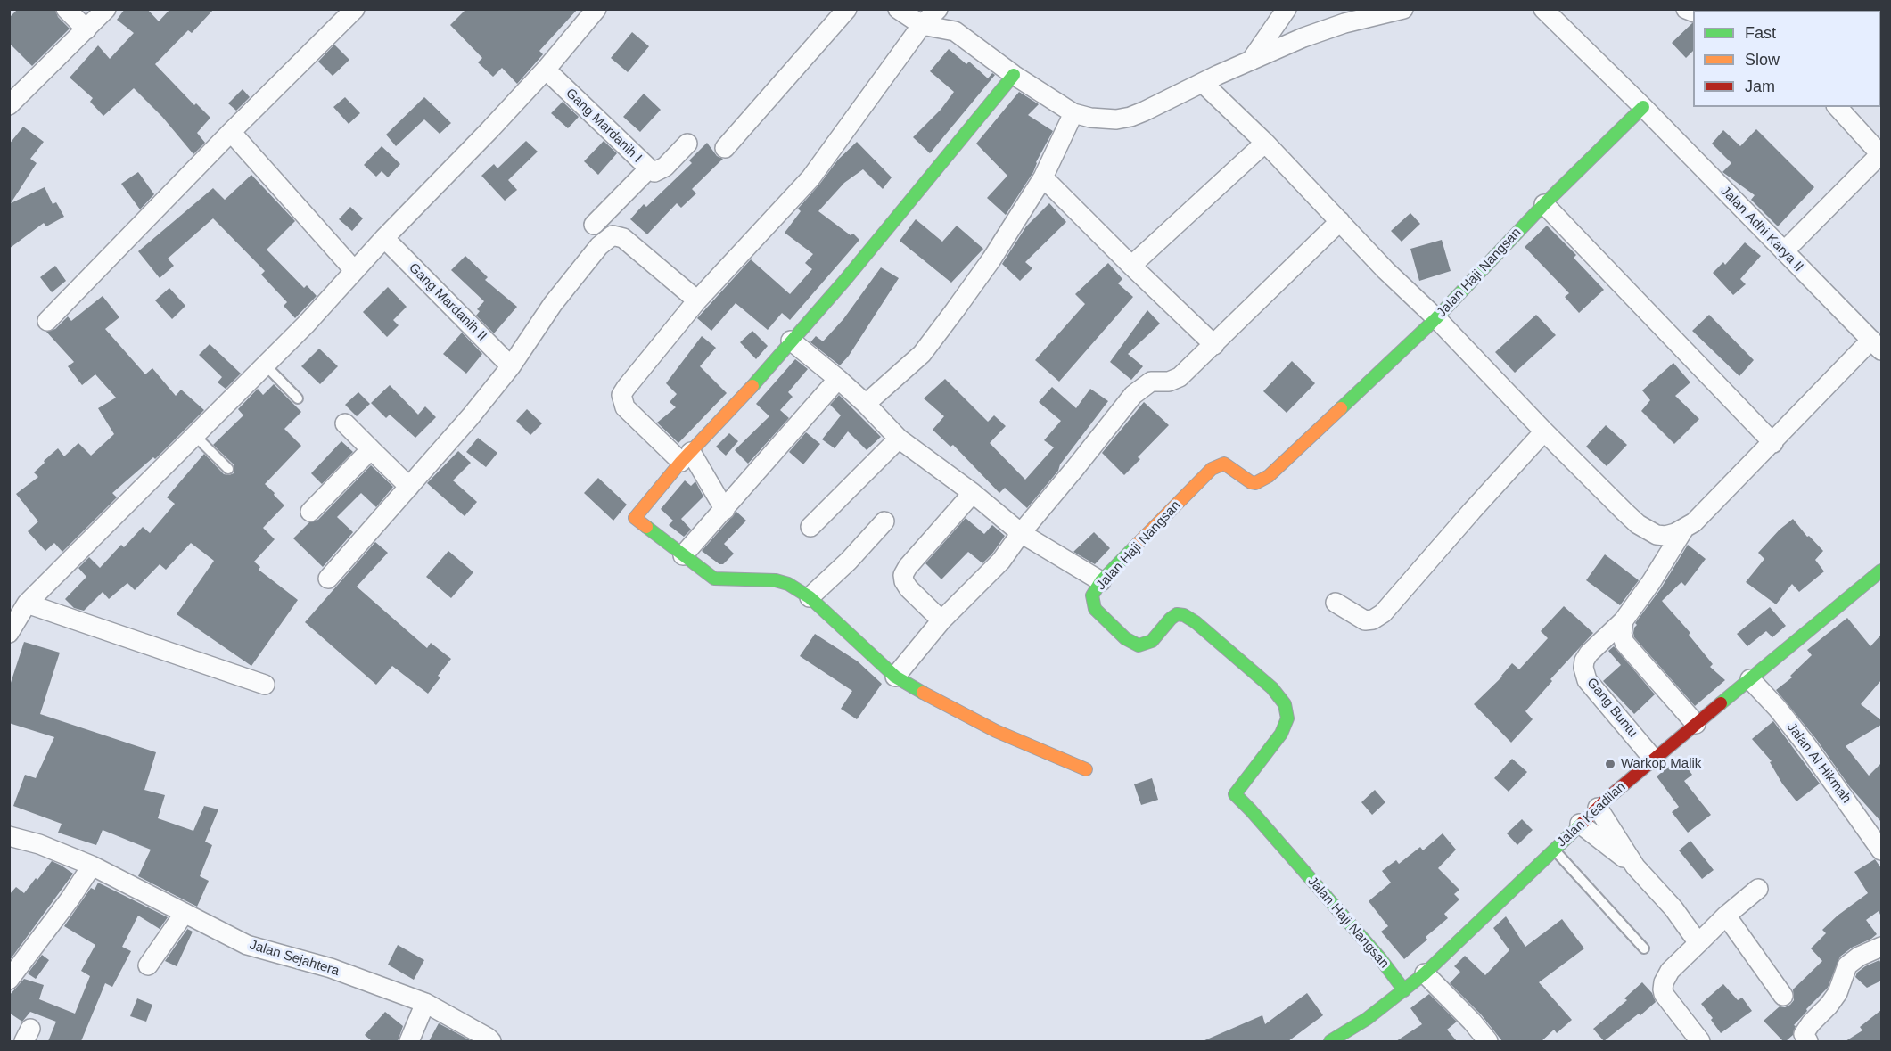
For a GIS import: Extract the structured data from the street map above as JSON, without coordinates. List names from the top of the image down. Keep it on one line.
{"streets":{"street":["Gang Mardanih I","Jalan Adhi Karya II","Jalan Haji Nangsan","Gang Mardanih II","Gang Buntu","Jalan Al Hikmah","Jalan Keadilan","Jalan Sejahtera"]},"crossings":[["Jalan Adhi Karya II","Jalan Haji Nangsan"],["Jalan Haji Nangsan","Jalan Keadilan"],["Gang Buntu","Jalan Keadilan"],["Jalan Al Hikmah","Jalan Keadilan"]],"places":["Warkop Malik"],"legend":["Fast","Slow","Jam"]}
